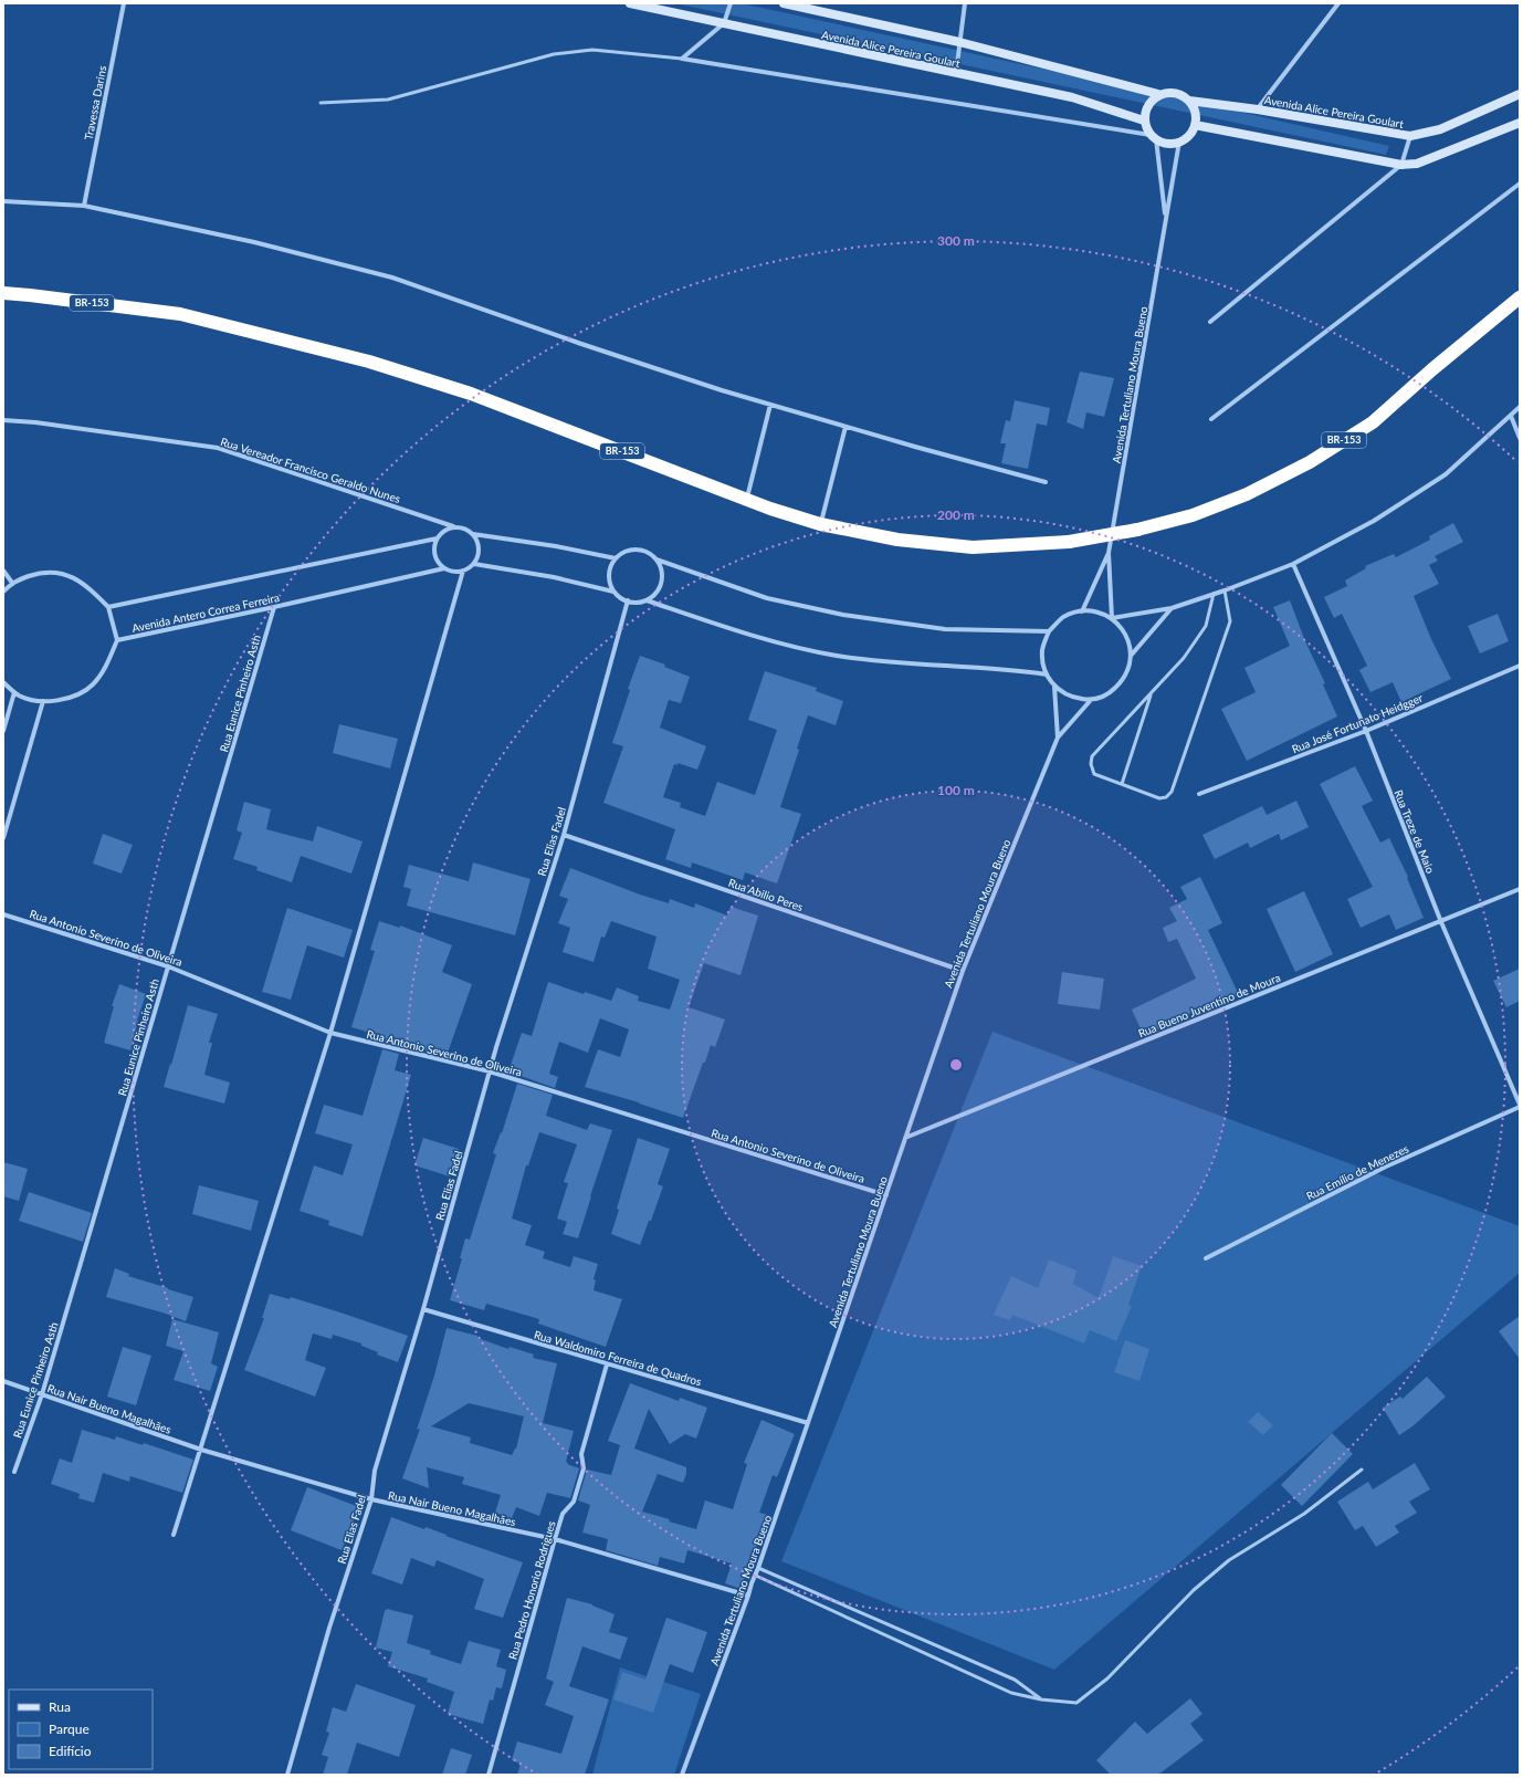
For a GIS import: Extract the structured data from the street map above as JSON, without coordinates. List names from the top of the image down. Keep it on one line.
{"streets":{"highway":["BR-153"],"street":["Avenida Alice Pereira Goulart","Travessa Darins","Avenida Tertuliano Moura Bueno","Rua Vereador Francisco Geraldo Nunes","Avenida Antero Correa Ferreira","Rua Eunice Pinheiro Asth","Rua José Fortunato Heidgger","Rua Treze de Maio","Rua Elias Fadel","Rua Abilio Peres","Rua Antonio Severino de Oliveira","Rua Bueno Juventino de Moura","Rua Emílio de Menezes","Rua Waldomiro Ferreira de Quadros","Rua Nair Bueno Magalhães","Rua Pedro Honorio Rodrigues"]},"crossings":[["Avenida Alice Pereira Goulart","Avenida Tertuliano Moura Bueno"],["Avenida Tertuliano Moura Bueno","Rua Abilio Peres"],["Avenida Tertuliano Moura Bueno","Rua Antonio Severino de Oliveira"],["Avenida Tertuliano Moura Bueno","Rua Bueno Juventino de Moura"],["Avenida Tertuliano Moura Bueno","Rua Waldomiro Ferreira de Quadros"],["Avenida Tertuliano Moura Bueno","Rua Nair Bueno Magalhães"],["Rua Vereador Francisco Geraldo Nunes","Avenida Antero Correa Ferreira"],["Avenida Antero Correa Ferreira","Rua Eunice Pinheiro Asth"],["Rua Eunice Pinheiro Asth","Rua Antonio Severino de Oliveira"],["Rua Eunice Pinheiro Asth","Rua Nair Bueno Magalhães"],["Rua José Fortunato Heidgger","Rua Treze de Maio"],["Rua Treze de Maio","Rua Bueno Juventino de Moura"],["Rua Treze de Maio","Rua Emílio de Menezes"],["Rua Elias Fadel","Rua Abilio Peres"],["Rua Elias Fadel","Rua Antonio Severino de Oliveira"],["Rua Elias Fadel","Rua Waldomiro Ferreira de Quadros"],["Rua Elias Fadel","Rua Nair Bueno Magalhães"],["Rua Waldomiro Ferreira de Quadros","Rua Pedro Honorio Rodrigues"],["Rua Nair Bueno Magalhães","Rua Pedro Honorio Rodrigues"]],"legend":["Rua","Parque","Edifício"],"rings":["300 m","200 m","100 m"]}
